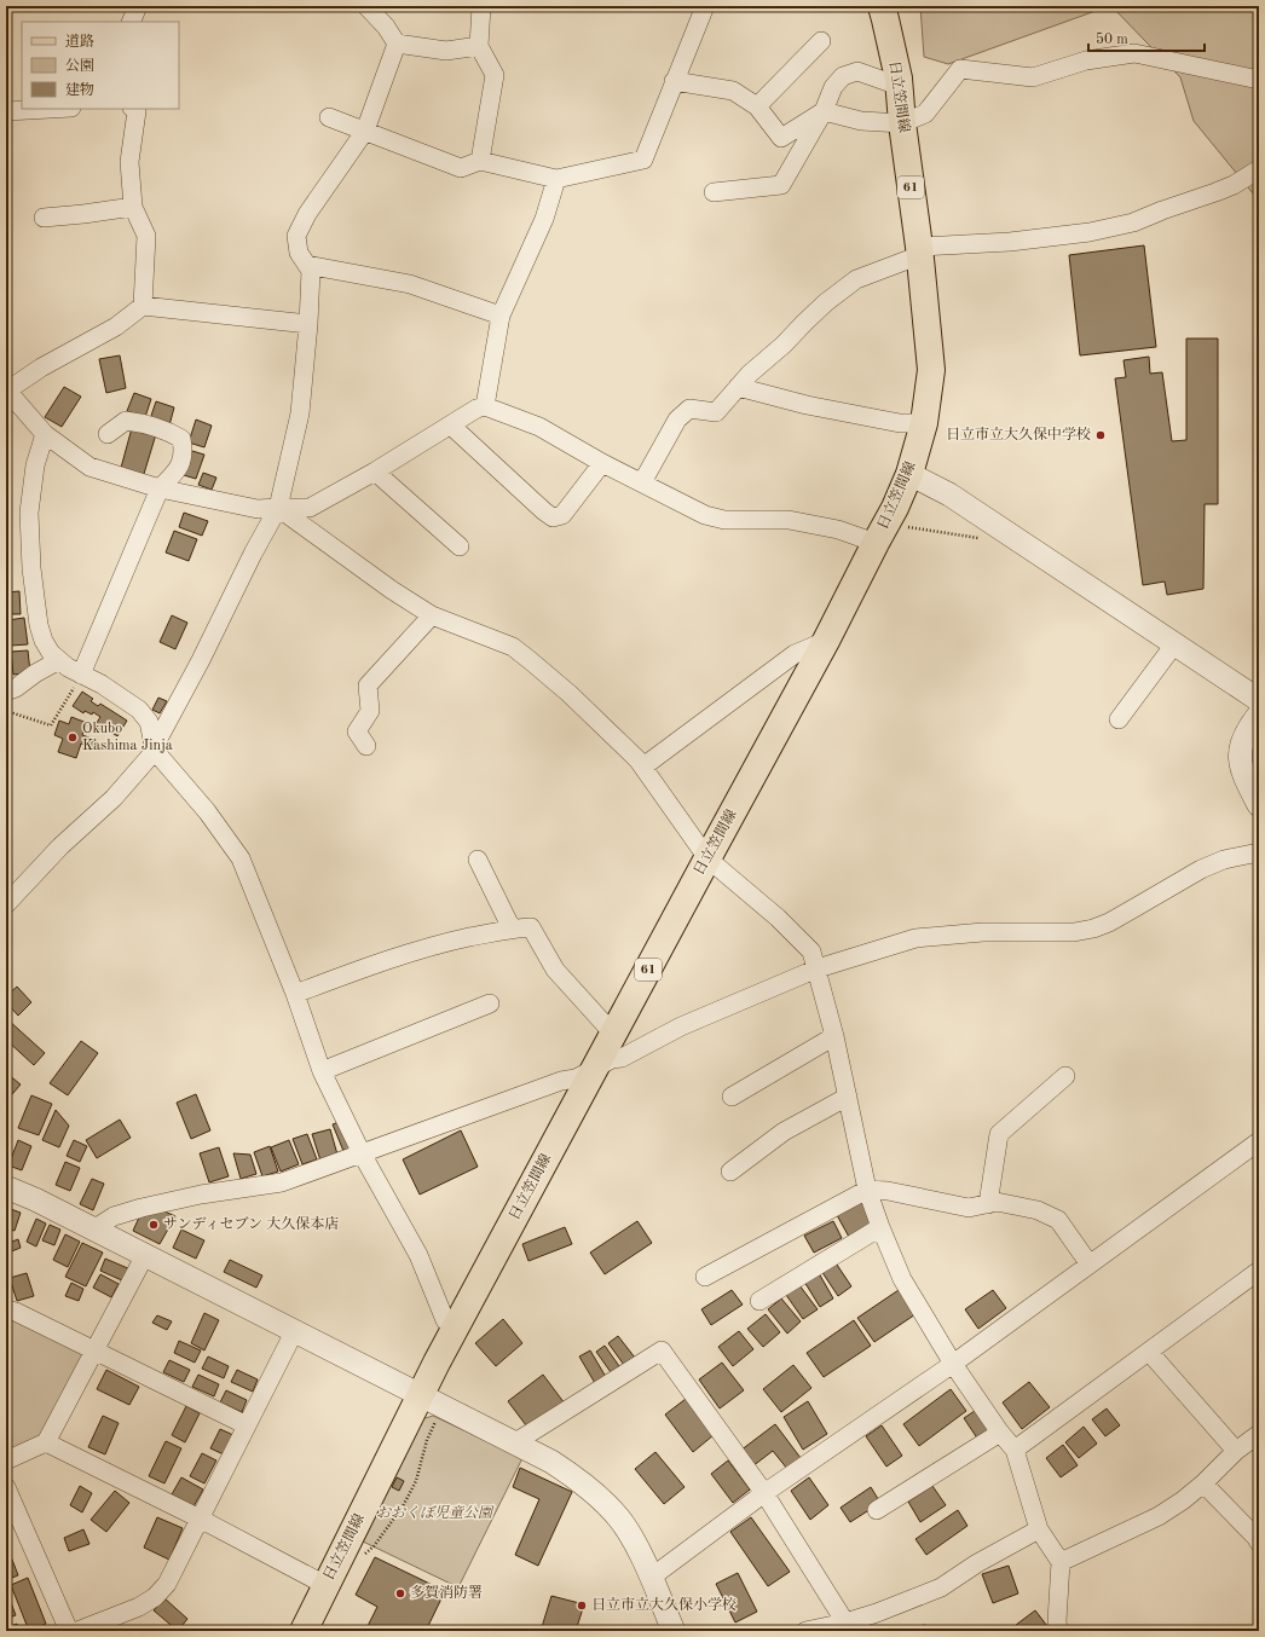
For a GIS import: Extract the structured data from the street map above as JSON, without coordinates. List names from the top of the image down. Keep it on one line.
{"streets":{"main road":["日立笠間線","61"]},"parks":["おおくぼ児童公園"],"places":["日立市立大久保中学校","Okubo Kashima Jinja","サンディセブン 大久保本店","多賀消防署","日立市立大久保小学校"],"legend":["道路","公園","建物"],"scale_bar":"50 m"}
